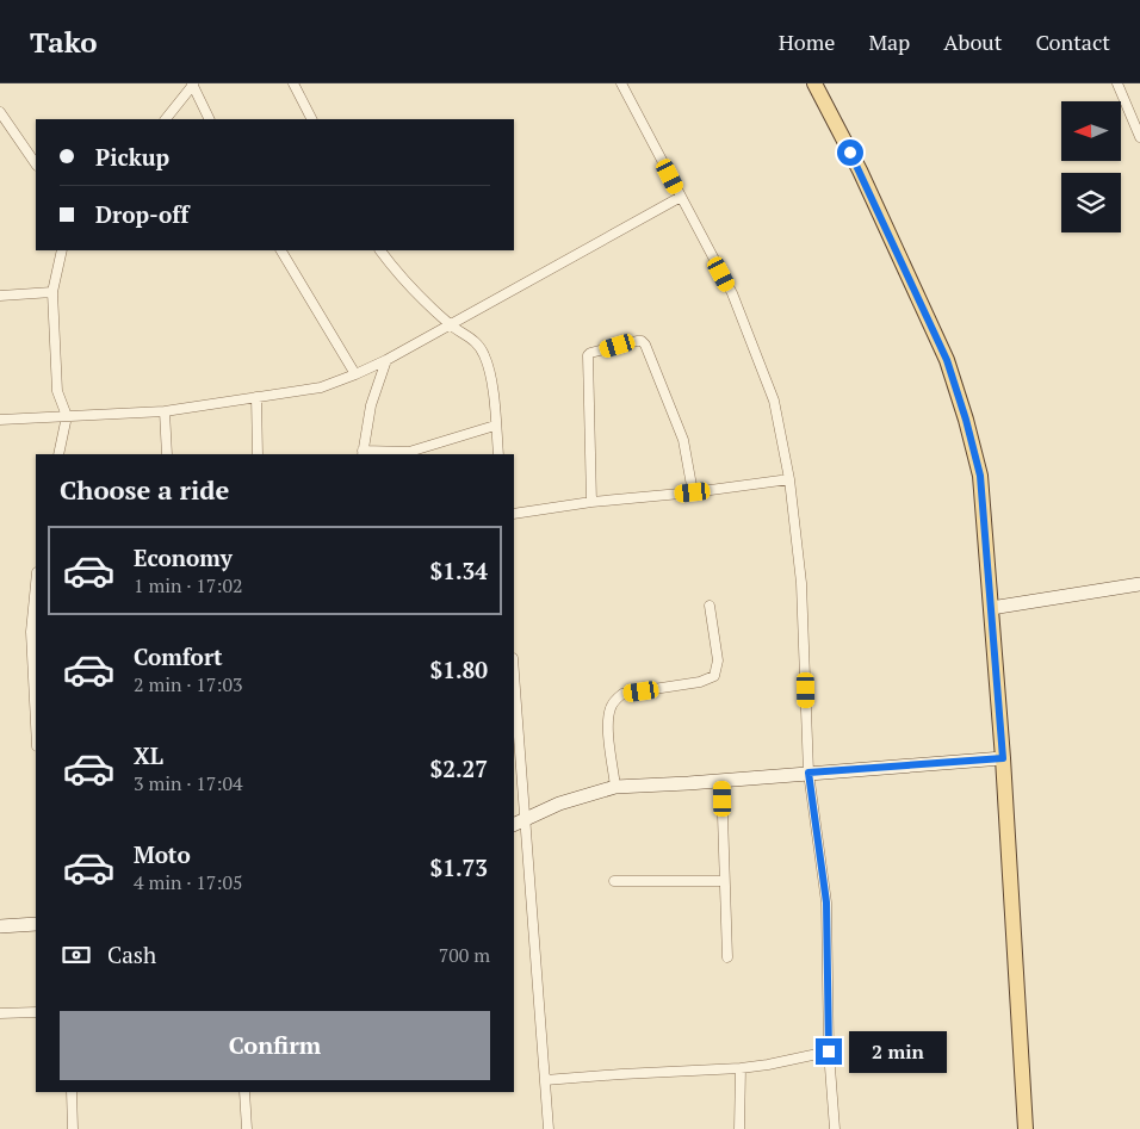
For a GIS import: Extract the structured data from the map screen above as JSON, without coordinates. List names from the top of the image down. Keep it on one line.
{"north":"left","page":{"header":"Tako","nav":["Home","Map","About","Contact"],"banner":["Pickup","Drop-off"],"heading":"Choose a ride","list":[{"name":"Economy","note":"1 min · 17:02","value":"$1.34"},{"name":"Comfort","note":"2 min · 17:03","value":"$1.80"},{"name":"XL","note":"3 min · 17:04","value":"$2.27"},{"name":"Moto","note":"4 min · 17:05","value":"$1.73"}],"pay":["Cash","700 m"],"buttons":"Confirm","bubble":"2 min"}}
